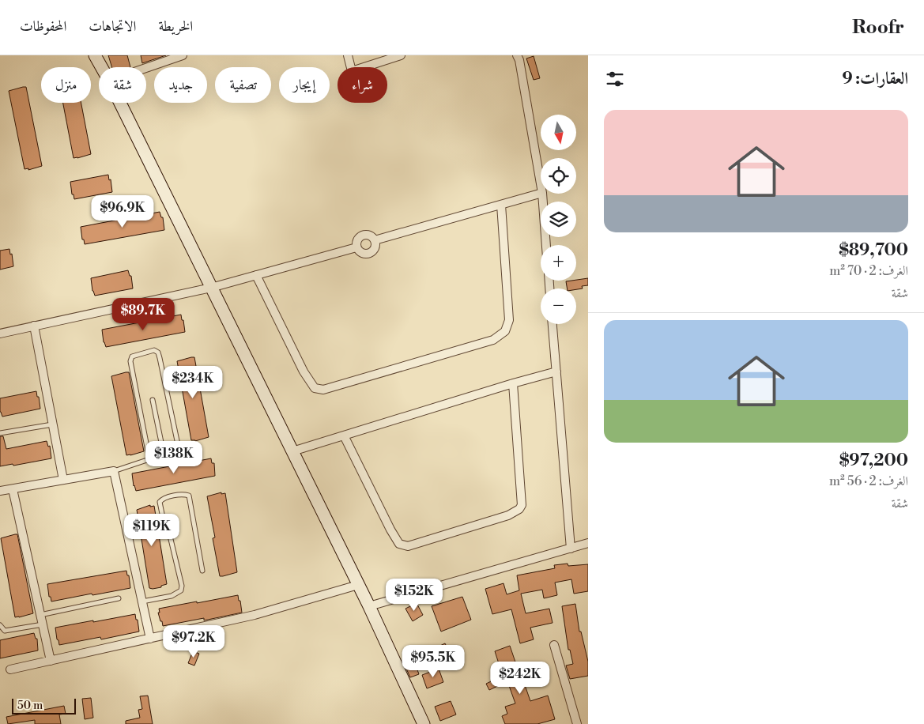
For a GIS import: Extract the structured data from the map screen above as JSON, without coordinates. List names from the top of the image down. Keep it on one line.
{"scale_bar":"50 m","north":"bottom","page":{"header":"Roofr","nav":["الخريطة","الاتجاهات","المحفوظات"],"heading":"العقارات: 9","chip":["شراء","إيجار","تصفية","جديد","شقة","منزل"],"list":[{"name":"$89,700","note":"الغرف: 2 · 70 m² · شقة"},{"name":"$97,200","note":"الغرف: 2 · 56 m² · شقة"}],"map_buttons":["+","−"],"price":["$96.9K","$89.7K","$234K","$138K","$119K","$152K","$97.2K","$95.5K","$242K"],"scale":"50 m"}}
